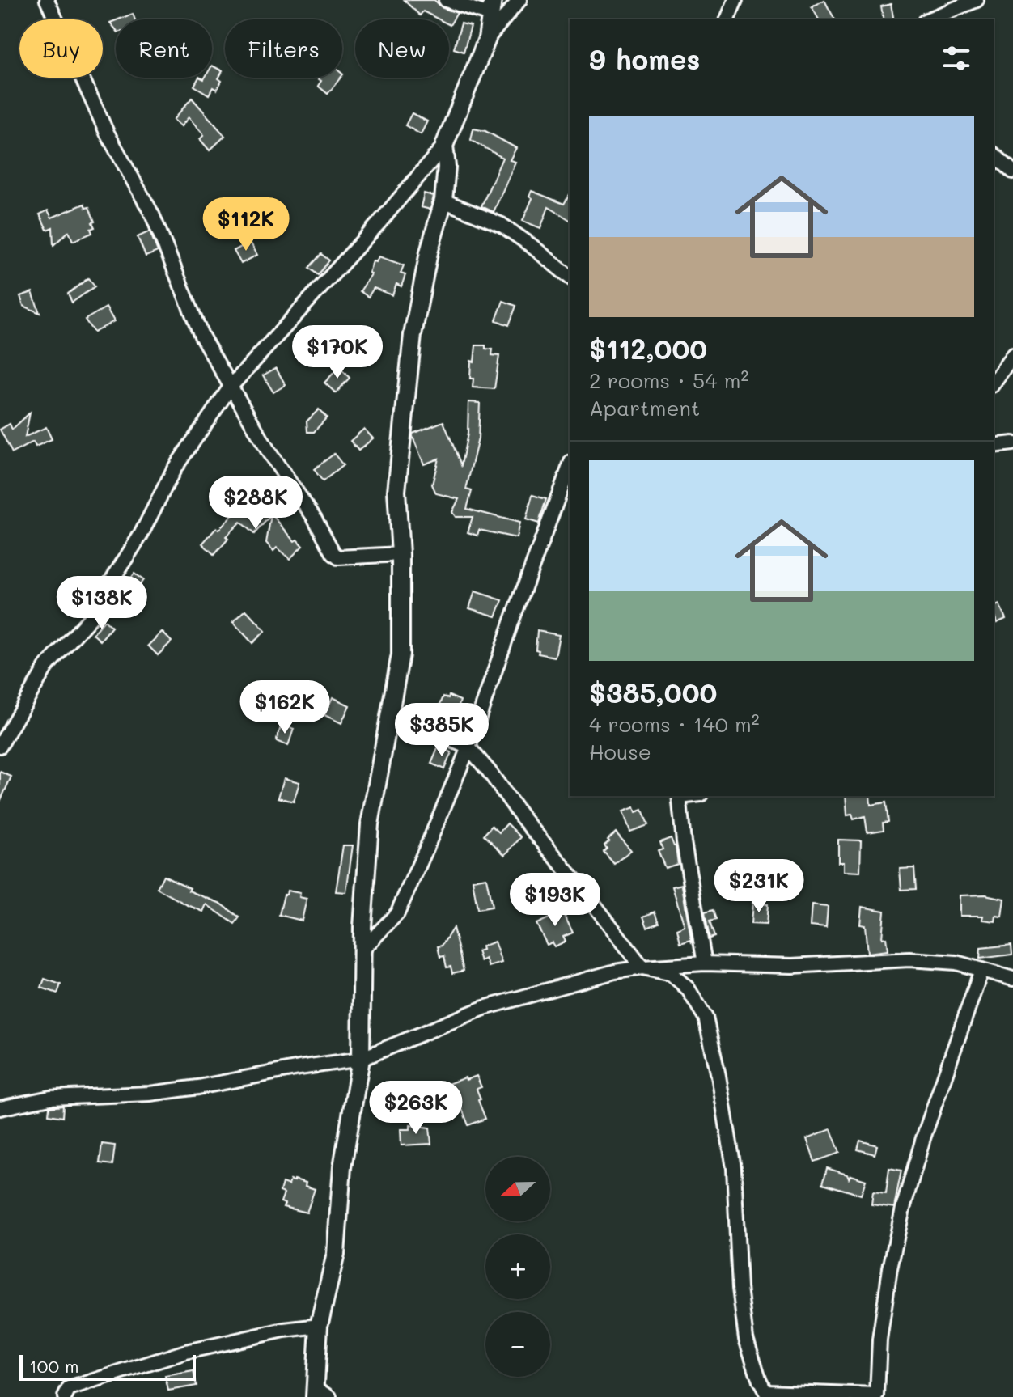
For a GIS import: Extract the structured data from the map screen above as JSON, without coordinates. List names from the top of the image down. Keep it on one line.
{"scale_bar":"100 m","north":"left","page":{"chip":["Buy","Rent","Filters","New"],"heading":"9 homes","list":[{"name":"$112,000","note":"2 rooms · 54 m² · Apartment"},{"name":"$385,000","note":"4 rooms · 140 m² · House"}],"price":["$112K","$170K","$288K","$138K","$162K","$385K","$231K","$193K","$263K"],"map_buttons":["+","−"],"scale":"100 m"}}
